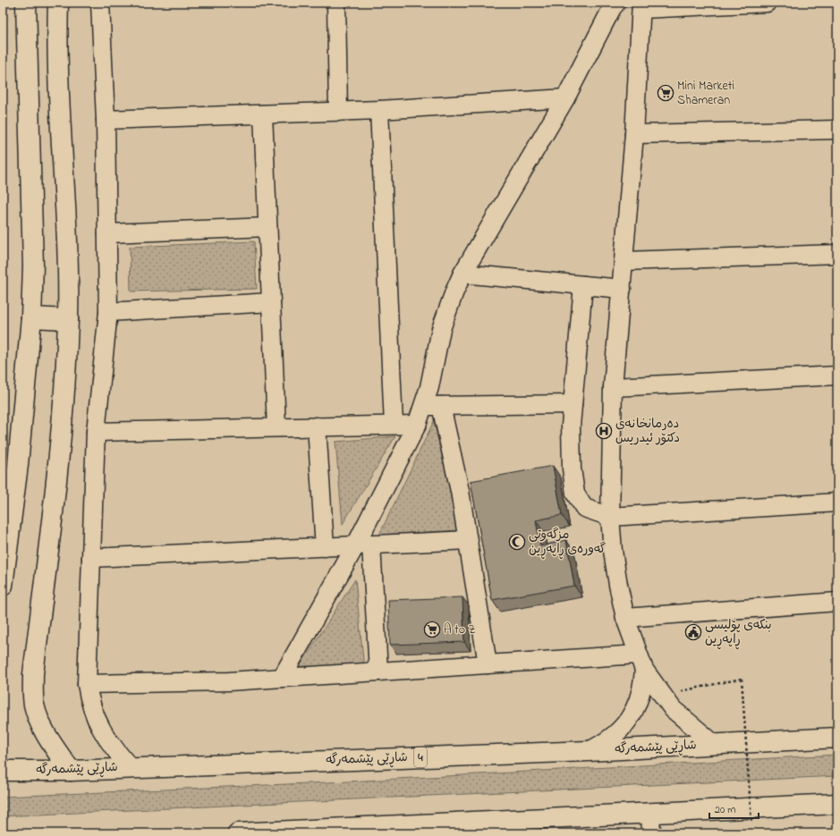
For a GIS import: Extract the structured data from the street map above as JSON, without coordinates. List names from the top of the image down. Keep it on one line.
{"streets":{"main road":["شاڕێی پێشمەرگە","4"]},"places":{"supermarket":["Mini Marketi Shameran","A to Z"],"hospital":["دەرمانخانەی دکتۆر ئیدریس"],"mosque":["مزگەوتی گەورەی ڕاپەڕین"],"public building":["بنکەی پۆلیسی ڕاپەڕین"]},"scale_bar":"20 m"}
